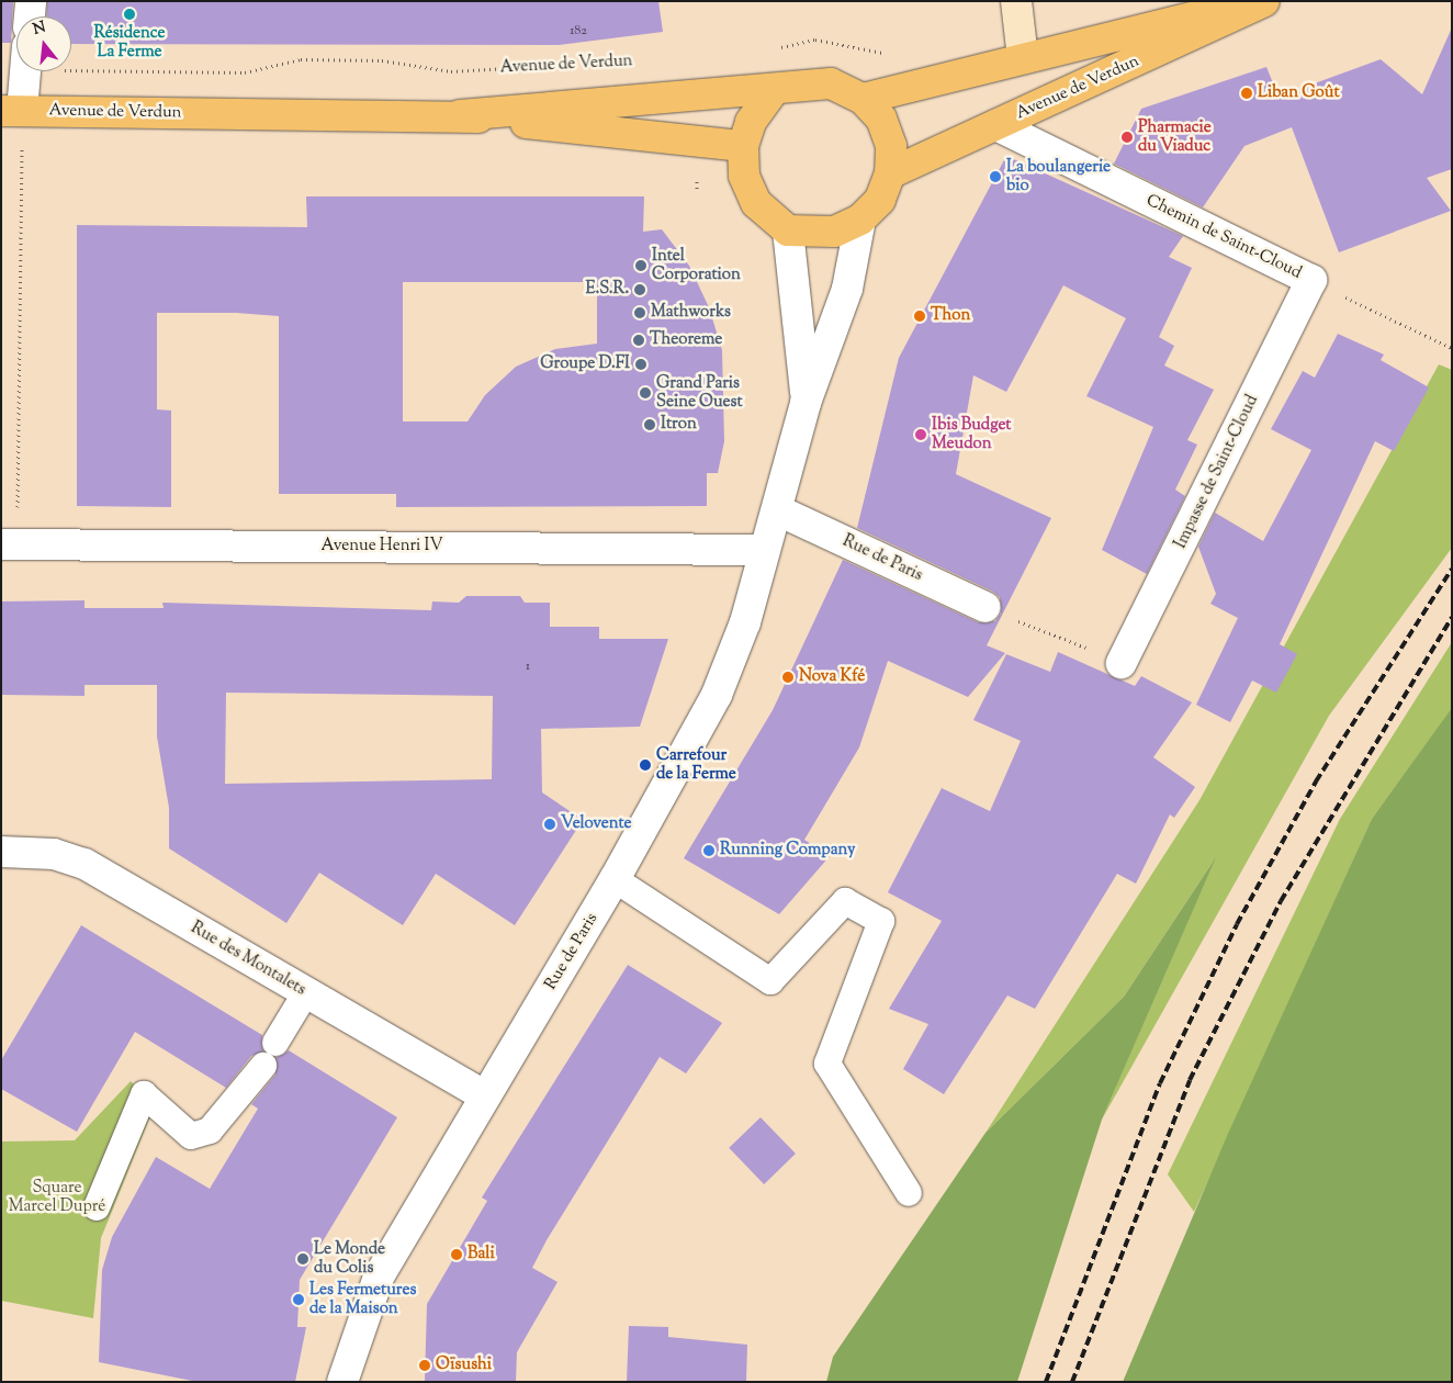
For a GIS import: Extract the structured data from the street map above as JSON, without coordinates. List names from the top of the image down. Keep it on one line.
{"streets":{"main road":["Avenue de Verdun"],"street":["Chemin de Saint-Cloud","Impasse de Saint-Cloud","Avenue Henri IV","Rue de Paris","Rue des Montalets"]},"crossings":[["Avenue de Verdun","Chemin de Saint-Cloud"],["Avenue de Verdun","Rue de Paris"],["Chemin de Saint-Cloud","Impasse de Saint-Cloud"],["Avenue Henri IV","Rue de Paris"],["Rue de Paris","Rue des Montalets"]],"parks":["Square Marcel Dupré"],"places":["Résidence La Ferme","Liban Goût","Pharmacie du Viaduc","La boulangerie bio","Intel Corporation","E.S.R.","Mathworks","Thon","Theoreme","Groupe D.FI","Grand Paris Seine Ouest","Itron","Ibis Budget Meudon","Nova Kfé","Carrefour de la Ferme","Velovente","Running Company","Bali","Le Monde du Colis","Les Fermetures de la Maison","Oïsushi"],"house_numbers":["182","1"],"north":"top"}
